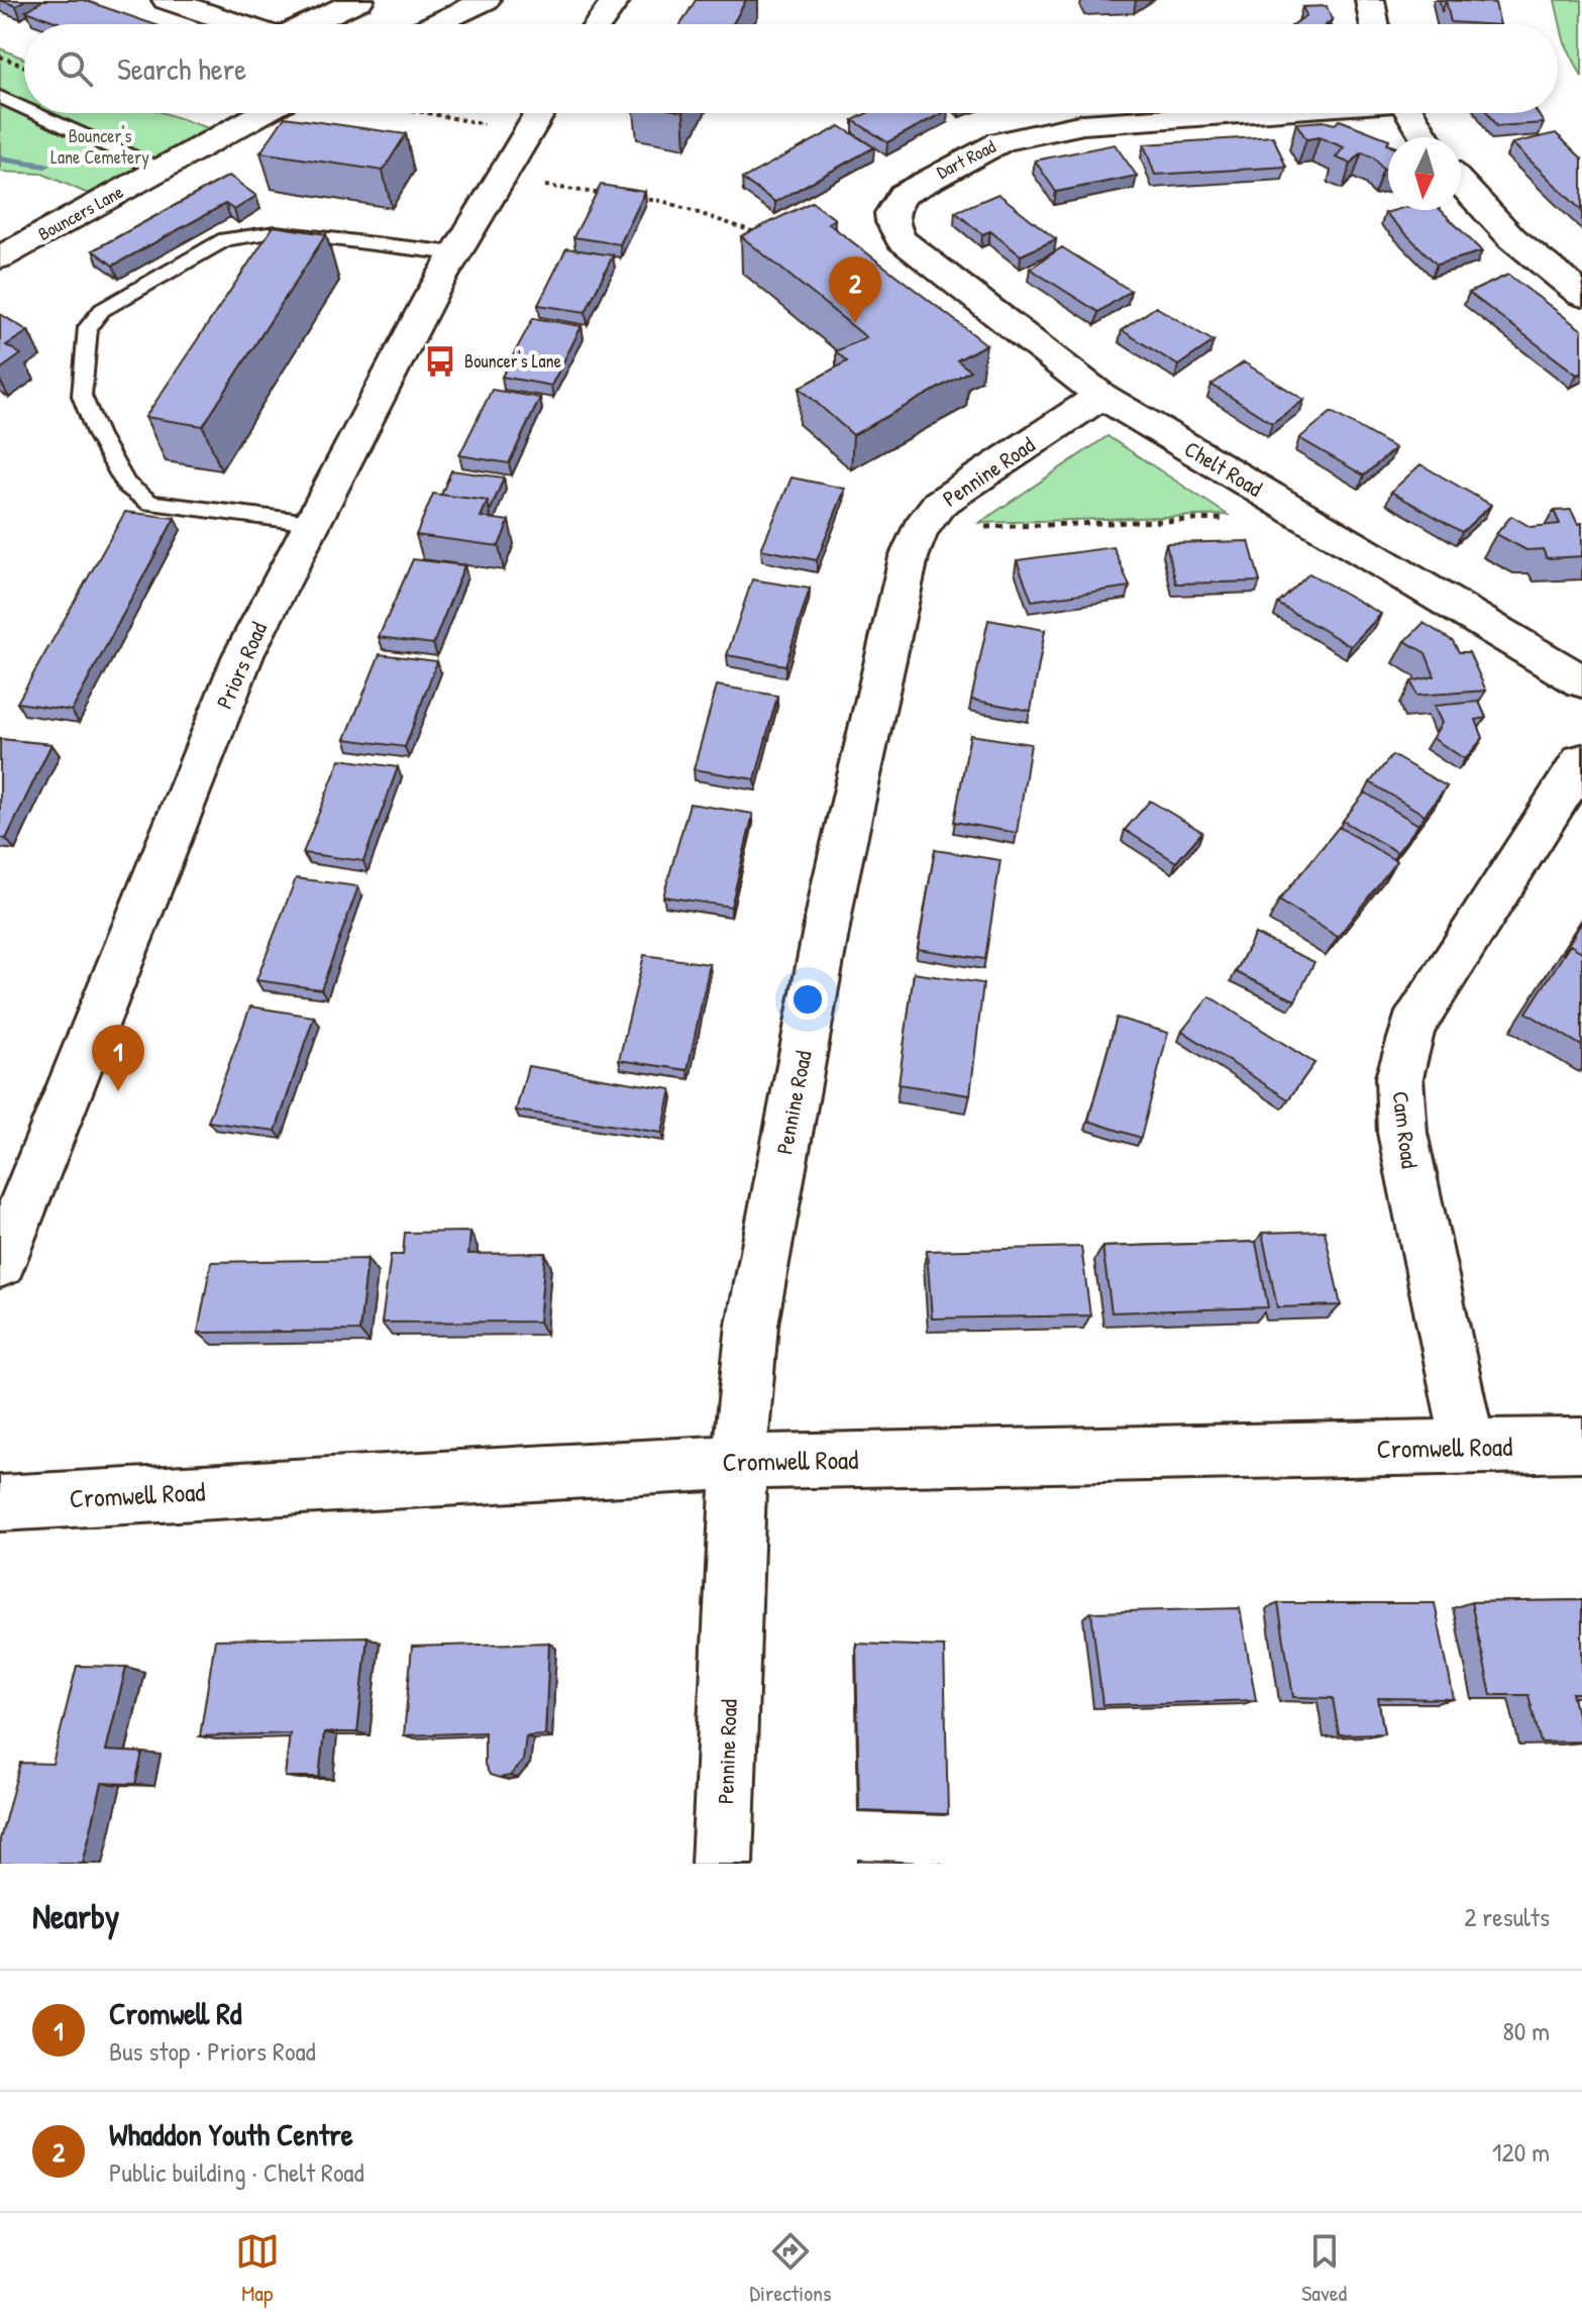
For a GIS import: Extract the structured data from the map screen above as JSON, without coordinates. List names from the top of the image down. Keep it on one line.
{"streets":{"street":["Dart Road","Bouncers Lane","Chelt Road","Pennine Road","Priors Road","Cam Road","Cromwell Road"]},"crossings":[["Dart Road","Chelt Road"],["Chelt Road","Pennine Road"],["Pennine Road","Cromwell Road"],["Cam Road","Cromwell Road"]],"parks":["Bouncer's Lane Cemetery"],"places":{"bus stop":["Bouncer's Lane"]},"north":"bottom","page":{"search":"Search here","pins":["2","1"],"heading":["Nearby","2 results"],"list":[{"mark":"1","name":"Cromwell Rd","note":"Bus stop · Priors Road","value":"80 m"},{"mark":"2","name":"Whaddon Youth Centre","note":"Public building · Chelt Road","value":"120 m"}],"nav":["Map","Directions","Saved"]}}
